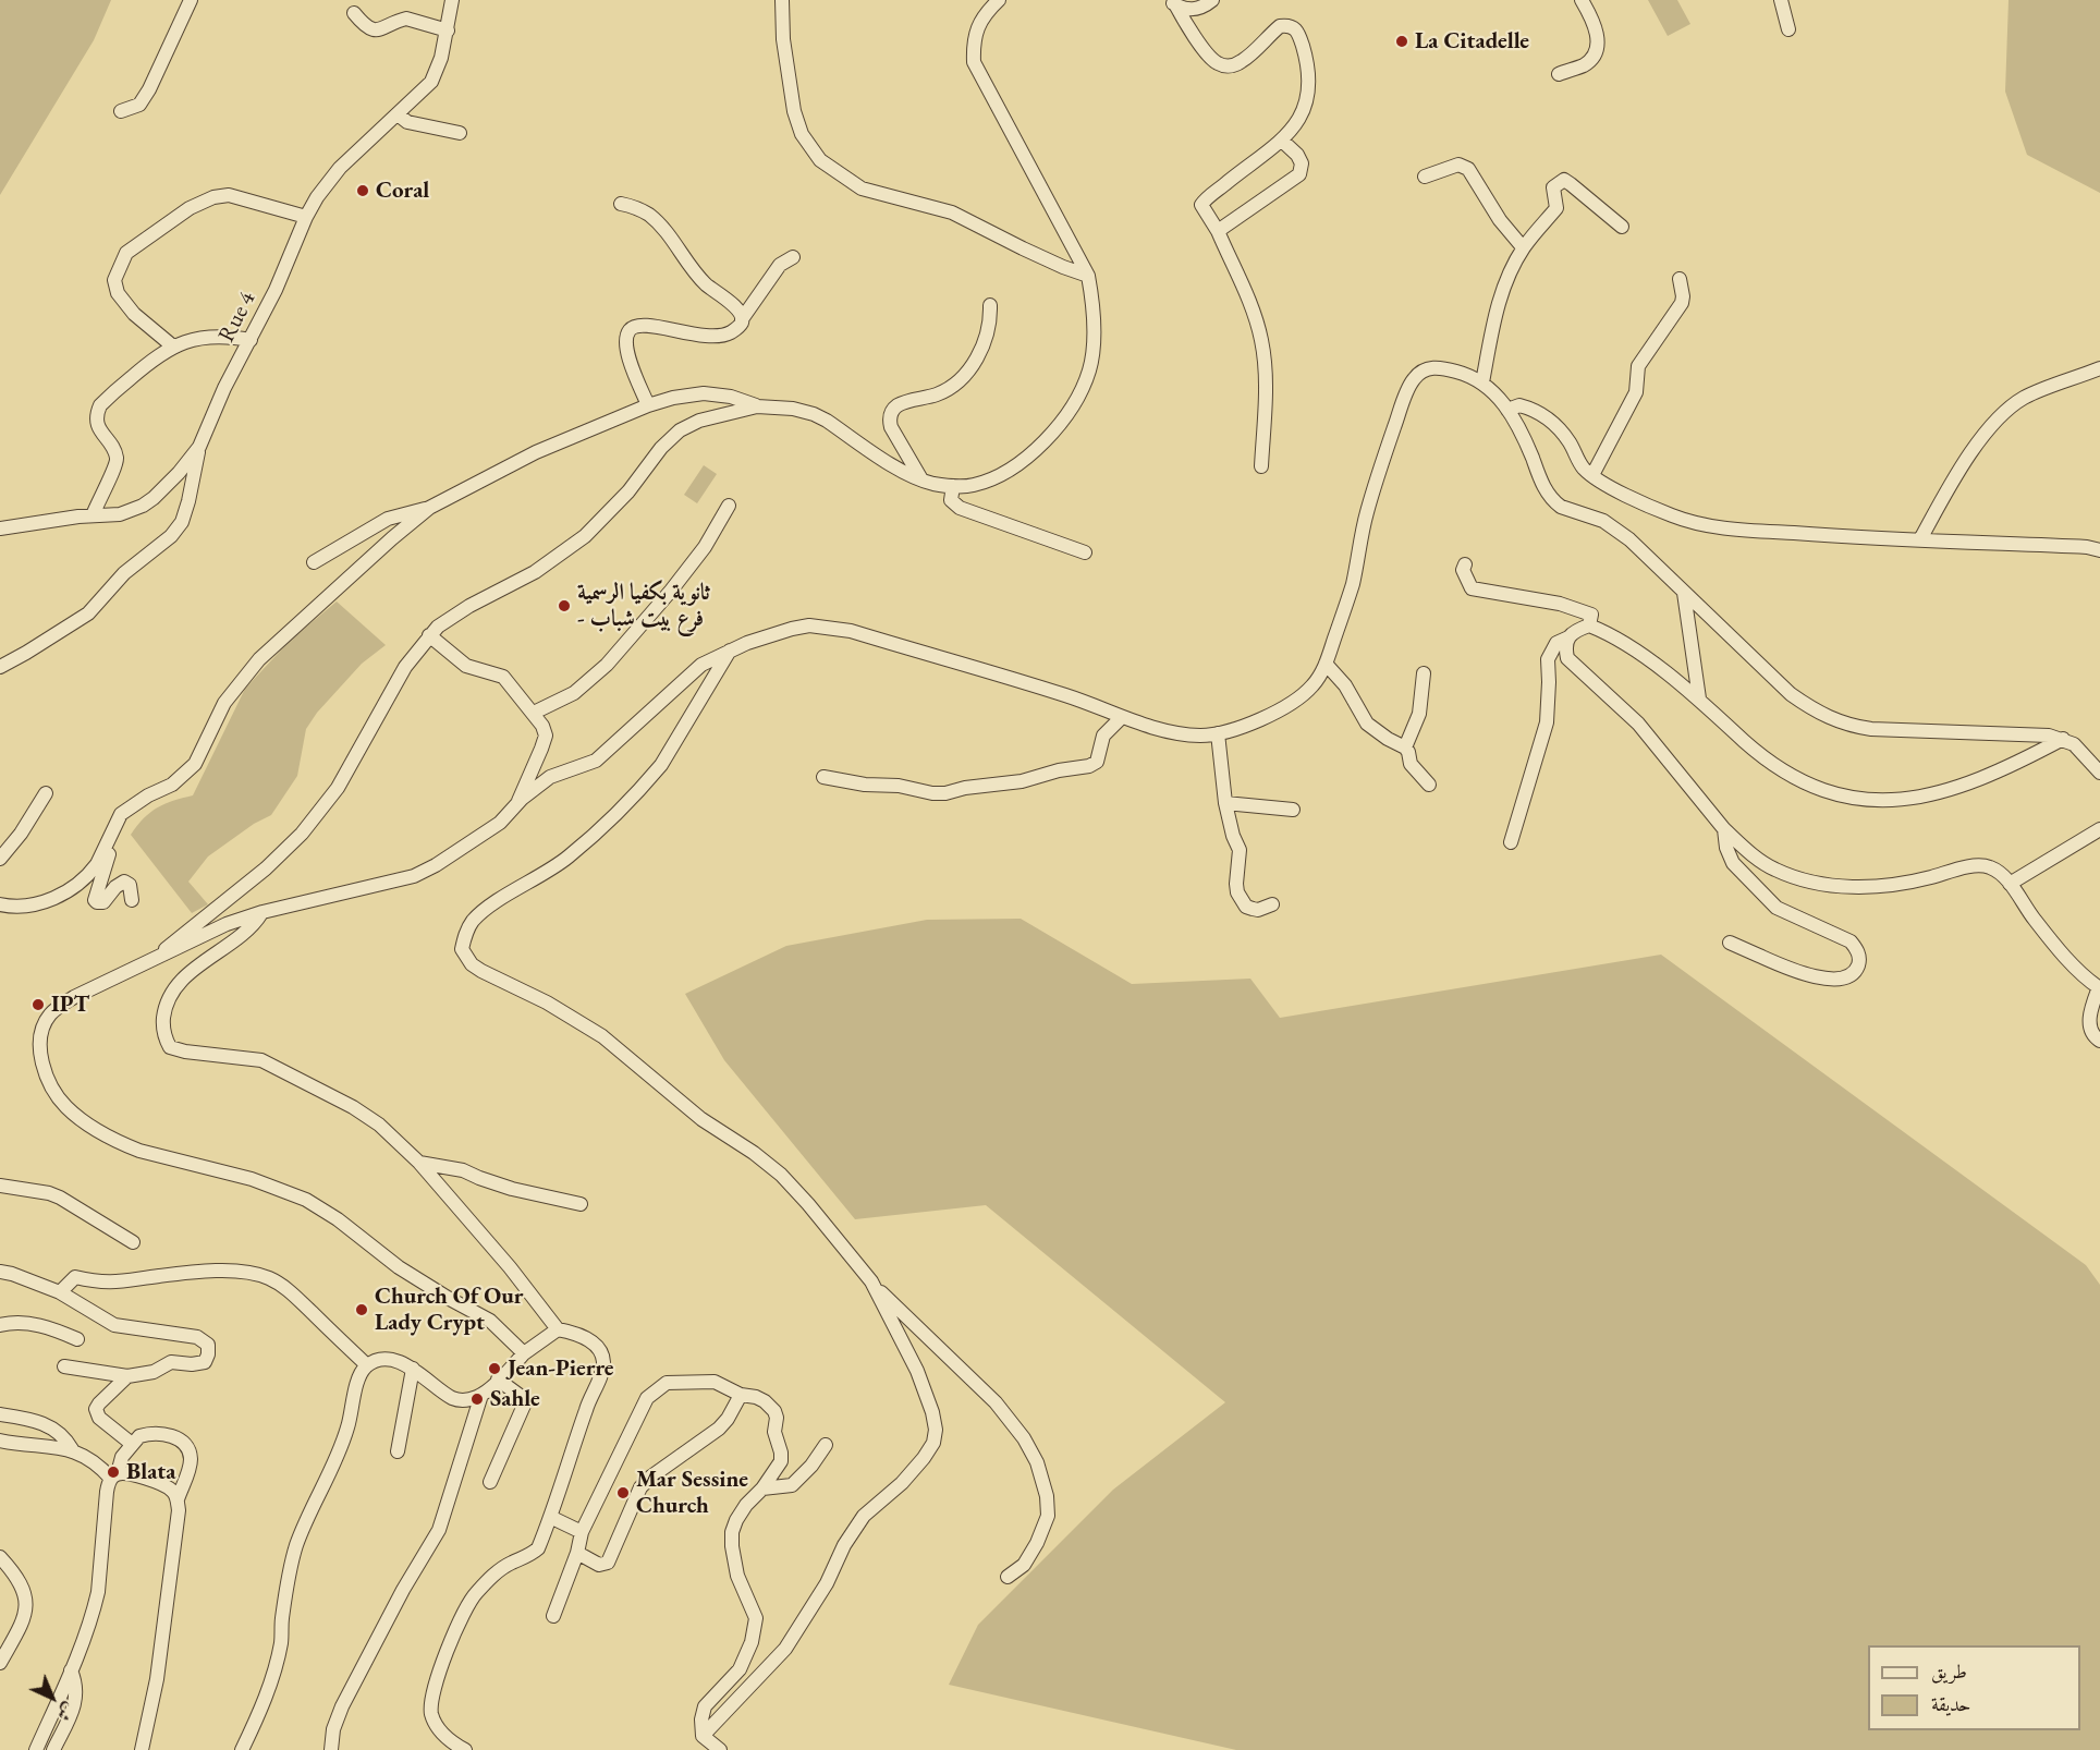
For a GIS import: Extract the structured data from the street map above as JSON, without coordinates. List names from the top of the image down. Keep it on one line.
{"streets":{"street":["Rue 4"]},"places":["La Citadelle","Coral","ثانوية بكفيا الرسمية - فرع بيت شباب","IPT","Church Of Our Lady Crypt","Jean-Pierre","Sahle","Blata","Mar Sessine Church"],"legend":["طريق","حديقة"],"north":"bottom right"}
